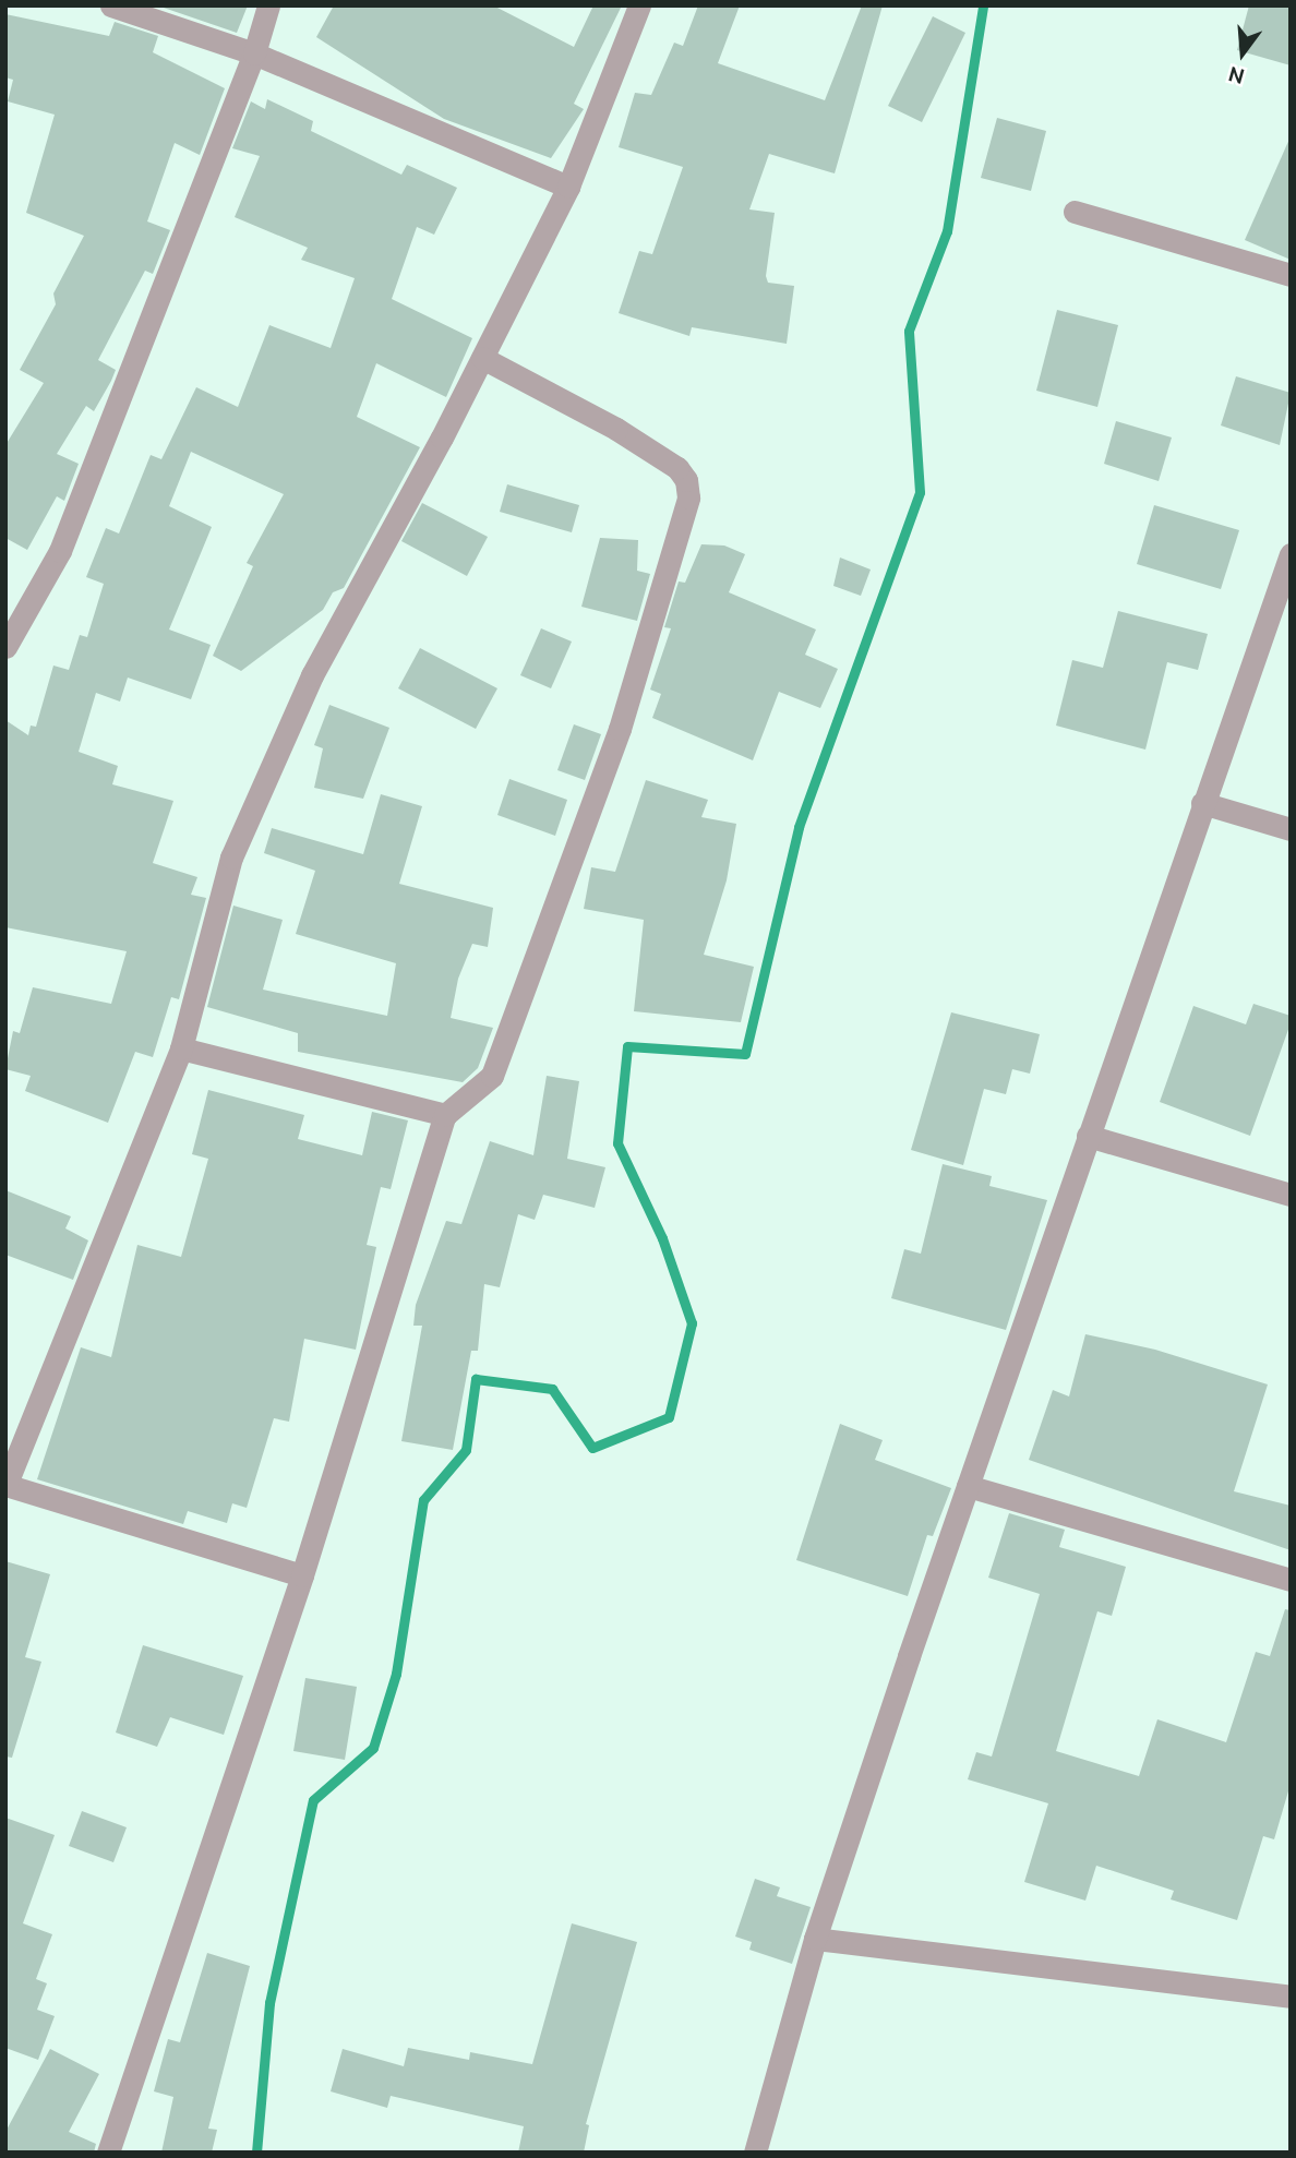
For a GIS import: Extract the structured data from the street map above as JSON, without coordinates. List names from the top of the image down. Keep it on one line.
{"north":"bottom"}
